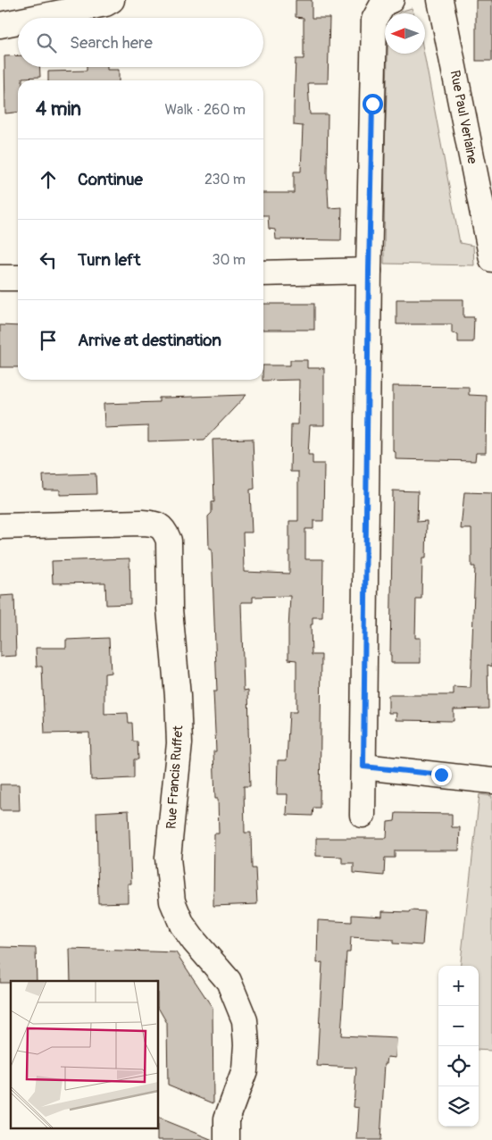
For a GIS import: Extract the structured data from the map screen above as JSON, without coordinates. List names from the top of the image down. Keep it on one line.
{"streets":{"street":["Rue Paul Verlaine","Rue Francis Ruffet"]},"north":"left","page":{"search":"Search here","heading":["4 min","Walk · 260 m"],"list":[["Continue","230 m"],["Turn left","30 m"],"Arrive at destination"],"map_buttons":["+","−"]}}
